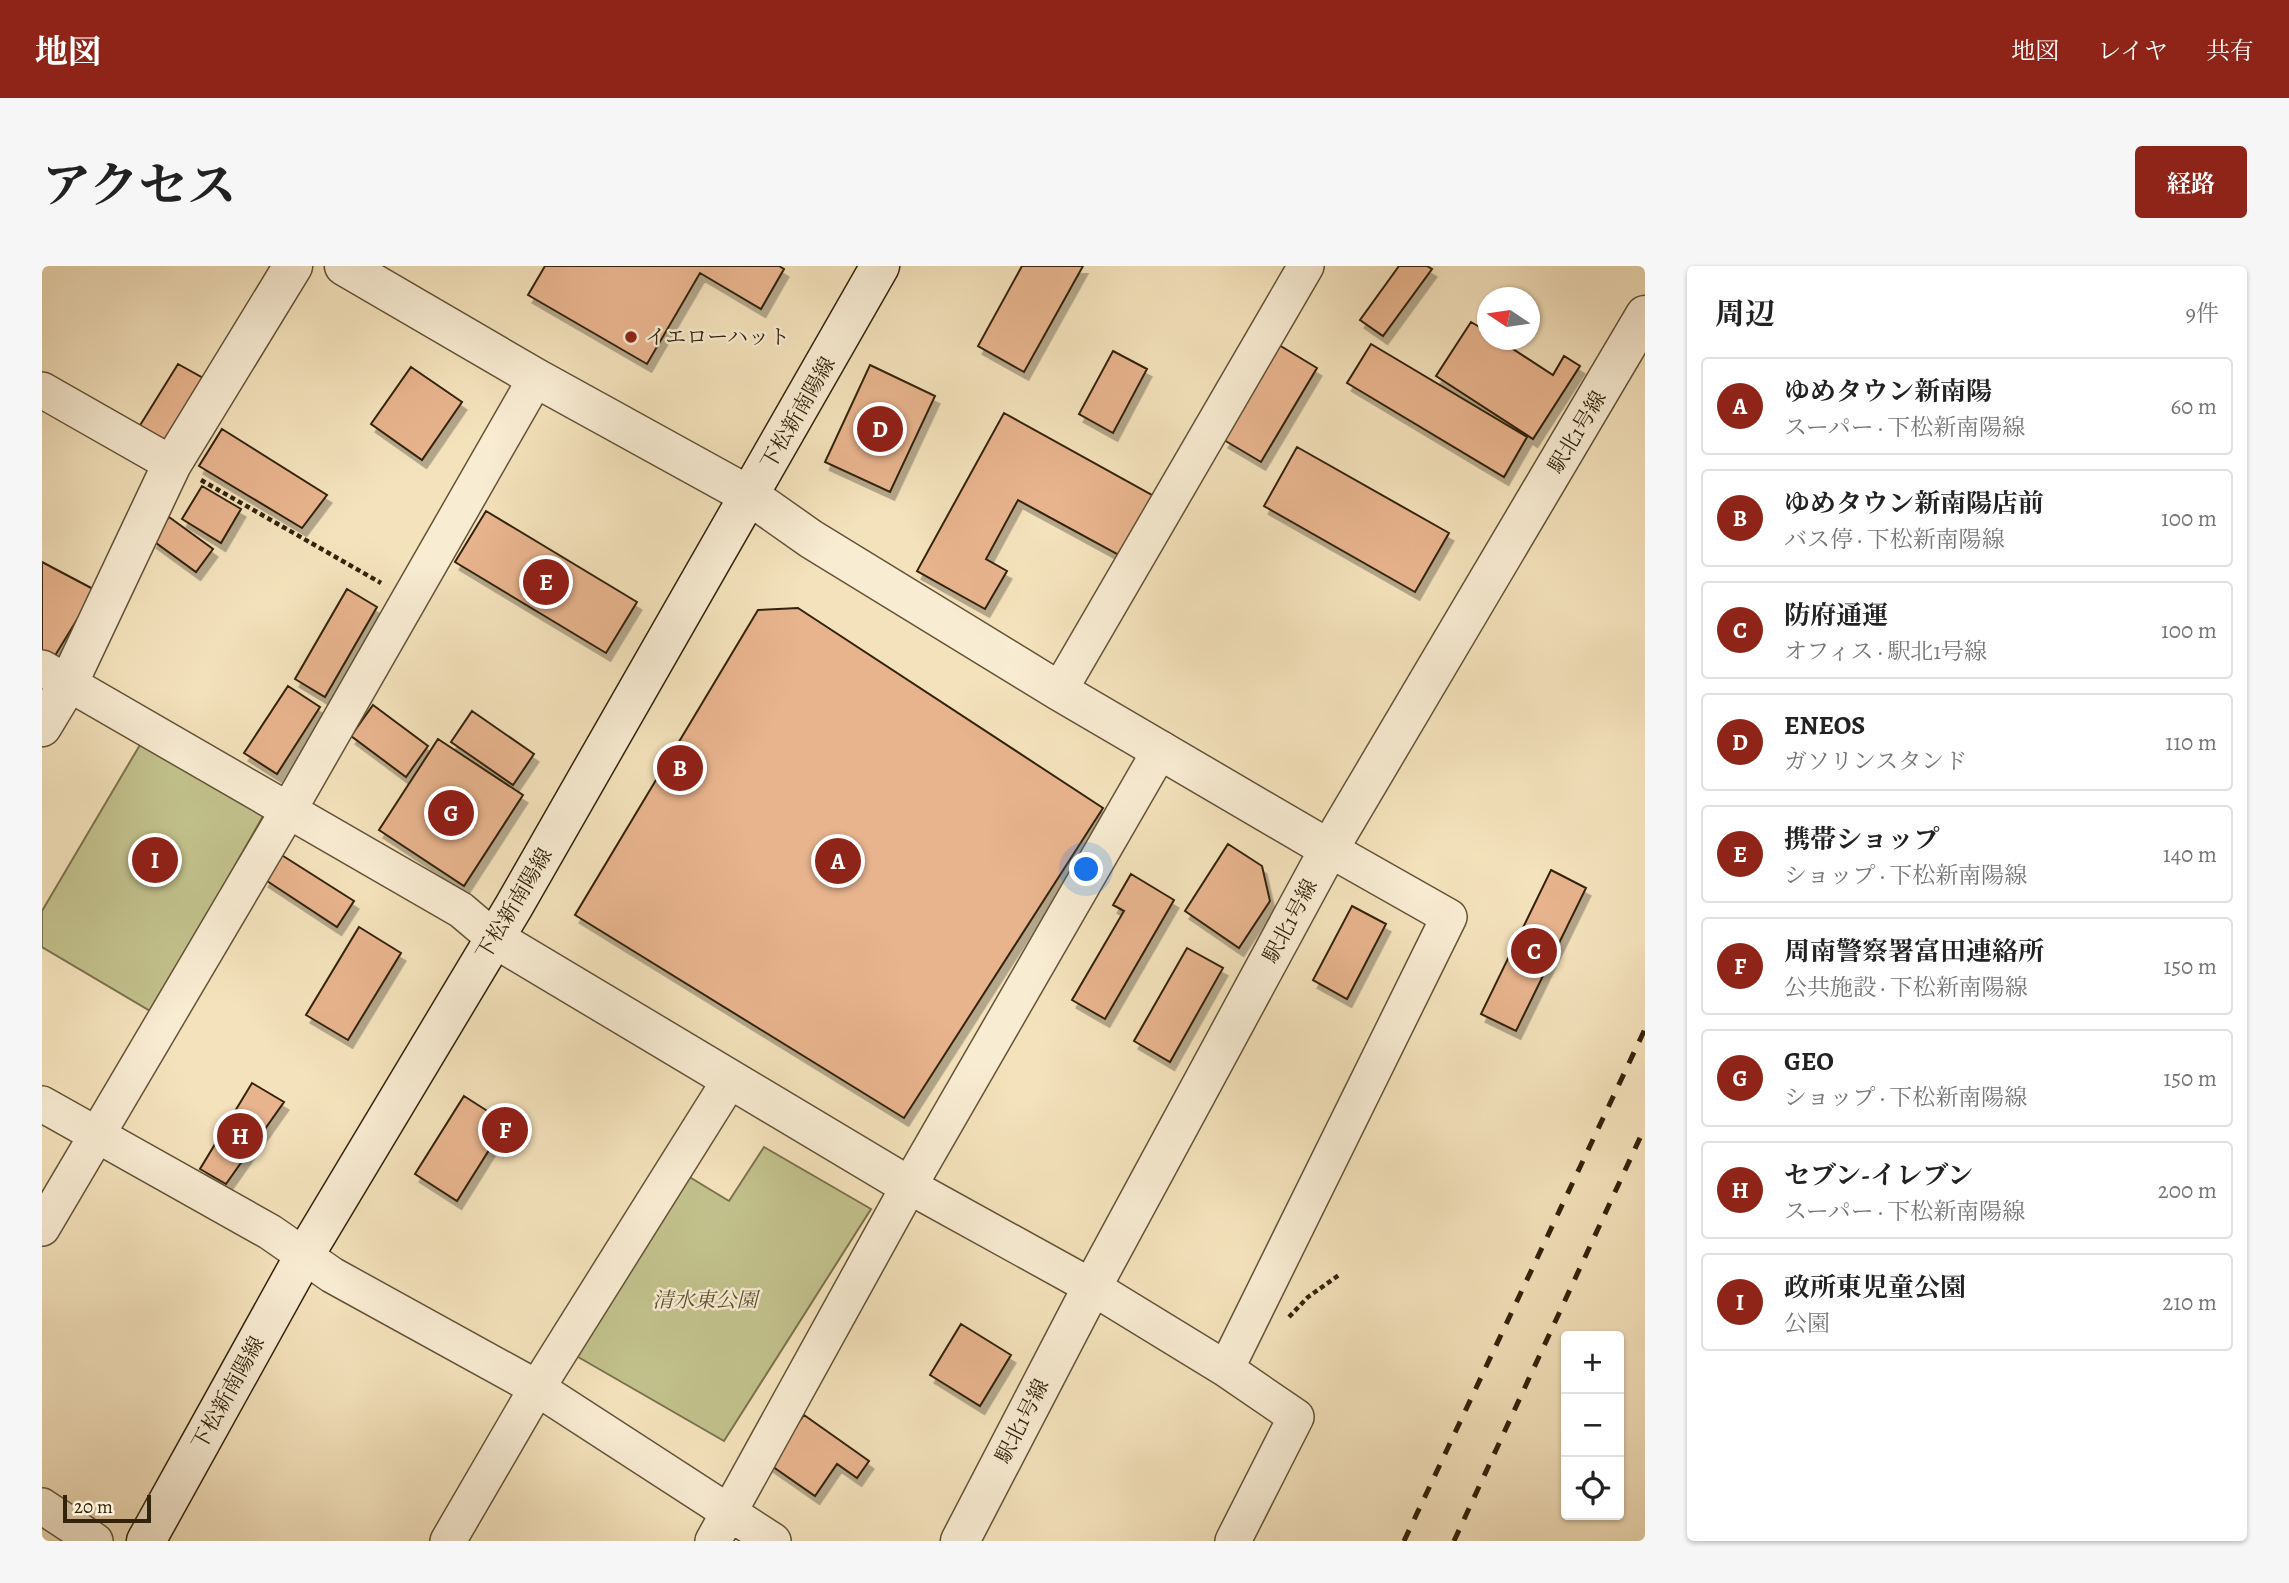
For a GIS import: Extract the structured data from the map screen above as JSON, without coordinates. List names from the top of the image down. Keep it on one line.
{"streets":{"street":["下松新南陽線","駅北1号線"]},"parks":["清水東公園"],"places":["イエローハット"],"scale_bar":"20 m","north":"left","page":{"header":"地図","nav":["地図","レイヤ","共有"],"title":"アクセス","buttons":"経路","heading":["周辺","9件"],"list":[{"mark":"A","name":"ゆめタウン新南陽","note":"スーパー · 下松新南陽線","value":"60 m"},{"mark":"B","name":"ゆめタウン新南陽店前","note":"バス停 · 下松新南陽線","value":"100 m"},{"mark":"C","name":"防府通運","note":"オフィス · 駅北1号線","value":"100 m"},{"mark":"D","name":"ENEOS","note":"ガソリンスタンド","value":"110 m"},{"mark":"E","name":"携帯ショップ","note":"ショップ · 下松新南陽線","value":"140 m"},{"mark":"F","name":"周南警察署富田連絡所","note":"公共施設 · 下松新南陽線","value":"150 m"},{"mark":"G","name":"GEO","note":"ショップ · 下松新南陽線","value":"150 m"},{"mark":"H","name":"セブン-イレブン","note":"スーパー · 下松新南陽線","value":"200 m"},{"mark":"I","name":"政所東児童公園","note":"公園","value":"210 m"}],"pins":["D","E","B","G","I","A","C","F","H"],"map_buttons":["+","−"],"scale":"20 m"}}
